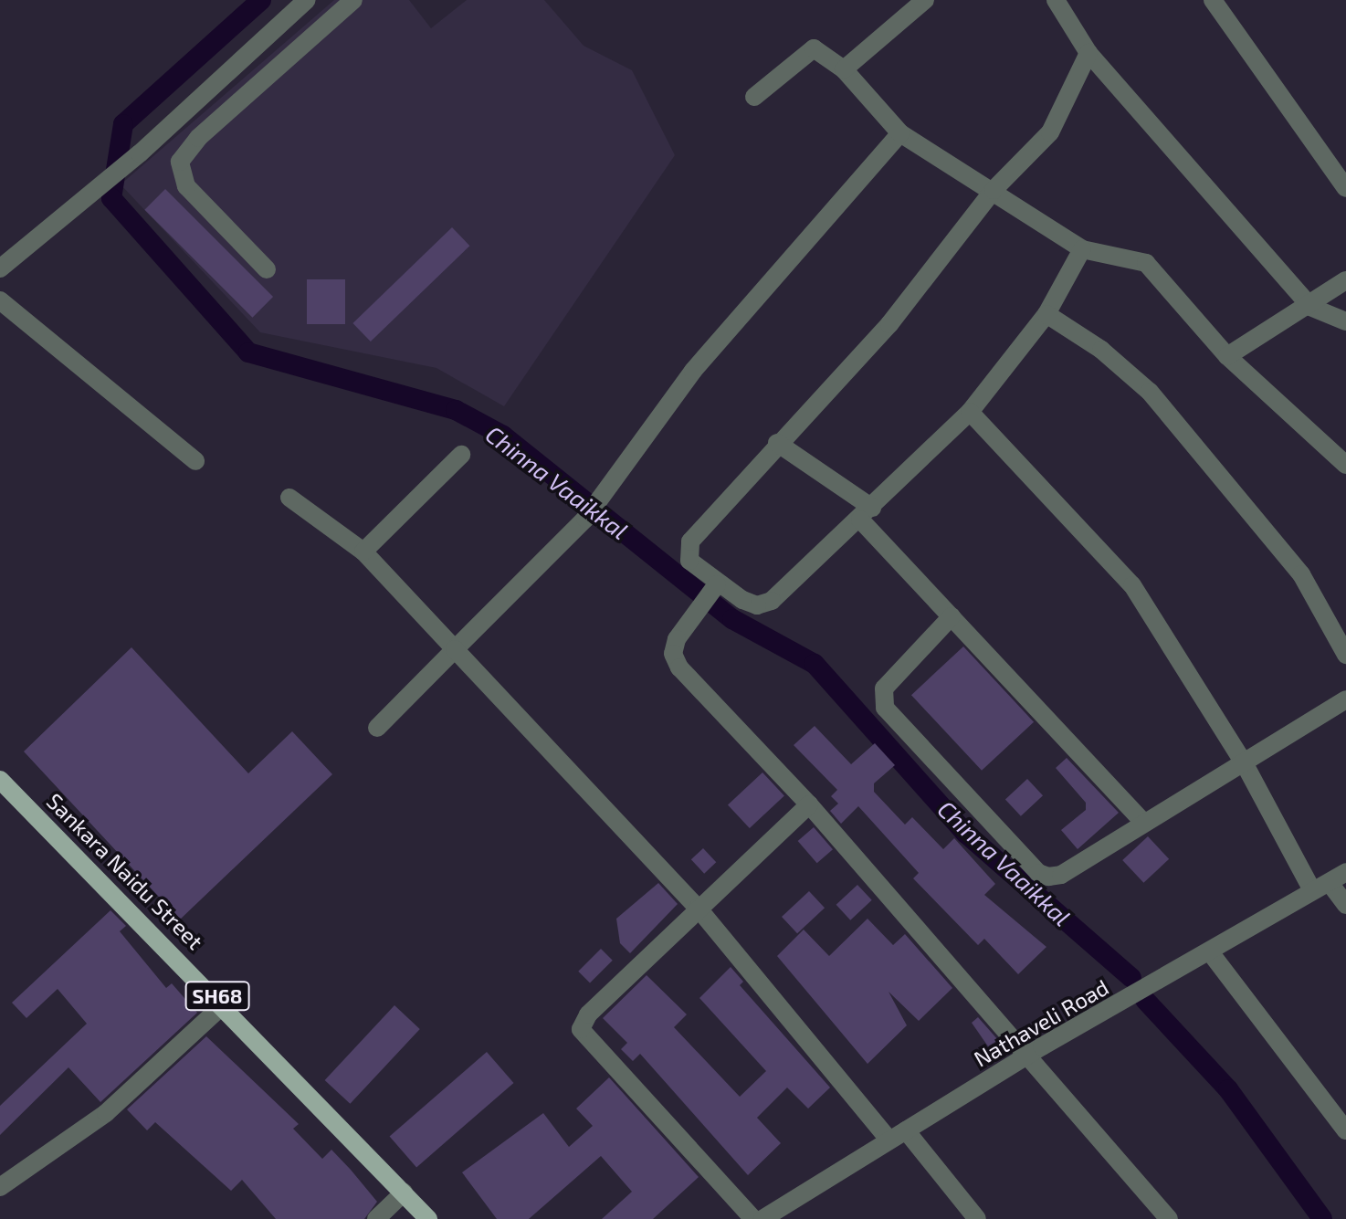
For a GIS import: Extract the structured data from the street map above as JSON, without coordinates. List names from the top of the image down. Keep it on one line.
{"streets":{"main road":["Sankara Naidu Street","SH68"],"street":["Nathaveli Road"]},"water":["Chinna Vaaikkal"]}
